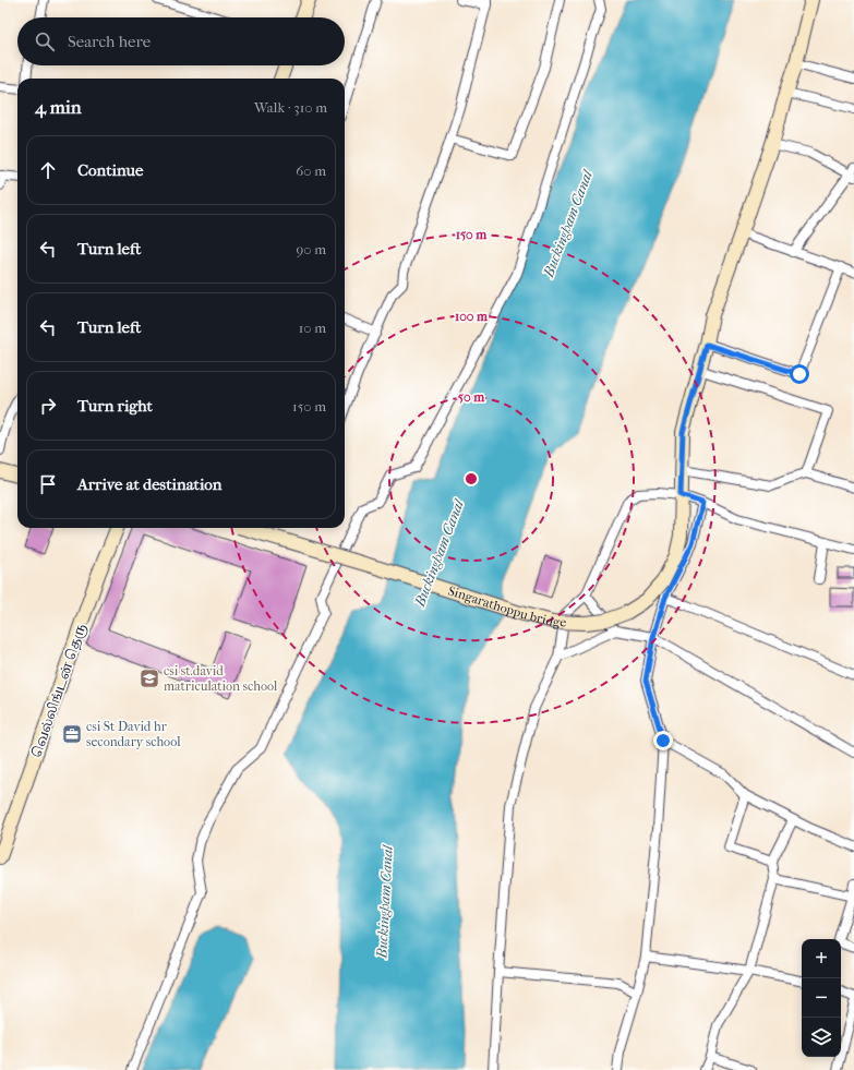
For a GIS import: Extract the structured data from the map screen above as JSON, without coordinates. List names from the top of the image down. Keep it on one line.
{"streets":{"main road":["Singarathoppu bridge","வெல்லிங்டன் தெரு"]},"water":["Buckingham Canal"],"places":{"school or university":["csi st.david matriculation school"],"office":["csi St David hr secondary school"]},"page":{"search":"Search here","heading":["4 min","Walk · 310 m"],"list":[["Continue","60 m"],["Turn left","90 m"],["Turn left","10 m"],["Turn right","150 m"],"Arrive at destination"],"map_buttons":["+","−"]},"rings":["150 m","100 m","50 m"]}
